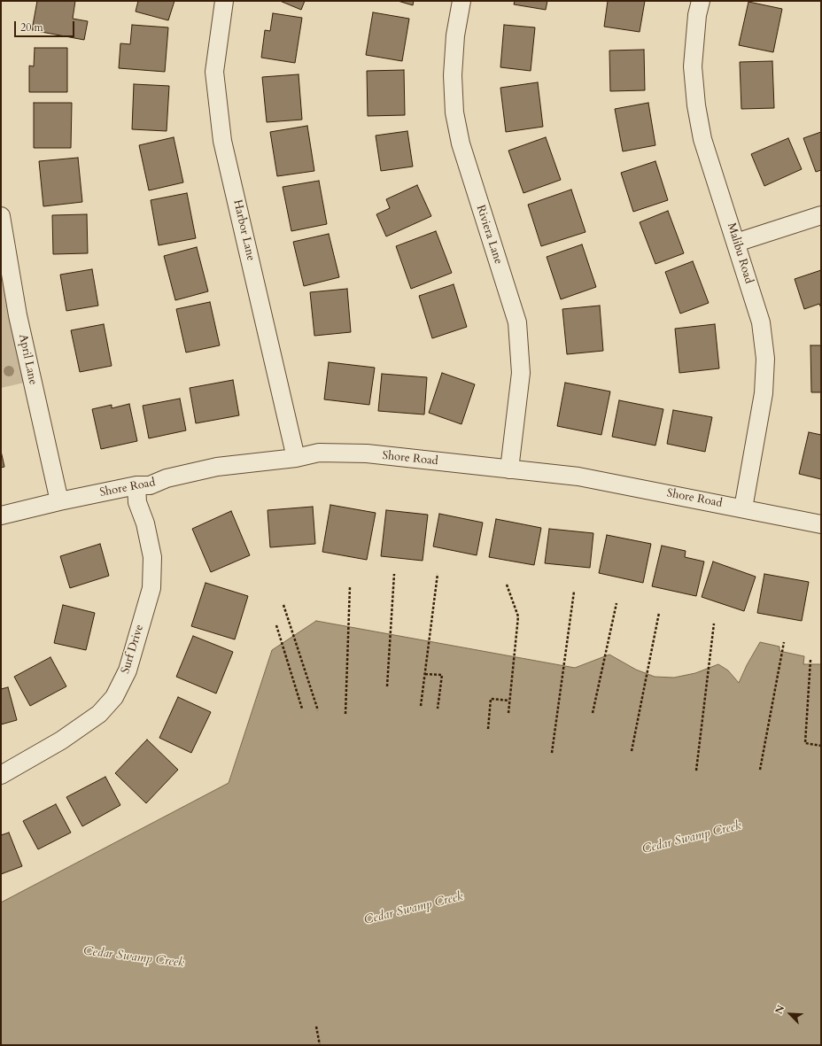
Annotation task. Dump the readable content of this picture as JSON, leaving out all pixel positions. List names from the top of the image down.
{
  "streets": {
    "street": [
      "Harbor Lane",
      "Riviera Lane",
      "Malibu Road",
      "April Lane",
      "Shore Road",
      "Surf Drive"
    ]
  },
  "crossings": [
    ["Harbor Lane", "Shore Road"],
    ["Riviera Lane", "Shore Road"],
    ["Malibu Road", "Shore Road"],
    ["April Lane", "Shore Road"],
    ["Shore Road", "Surf Drive"]
  ],
  "water": ["Cedar Swamp Creek"],
  "scale_bar": "20 m",
  "north": "top left"
}
